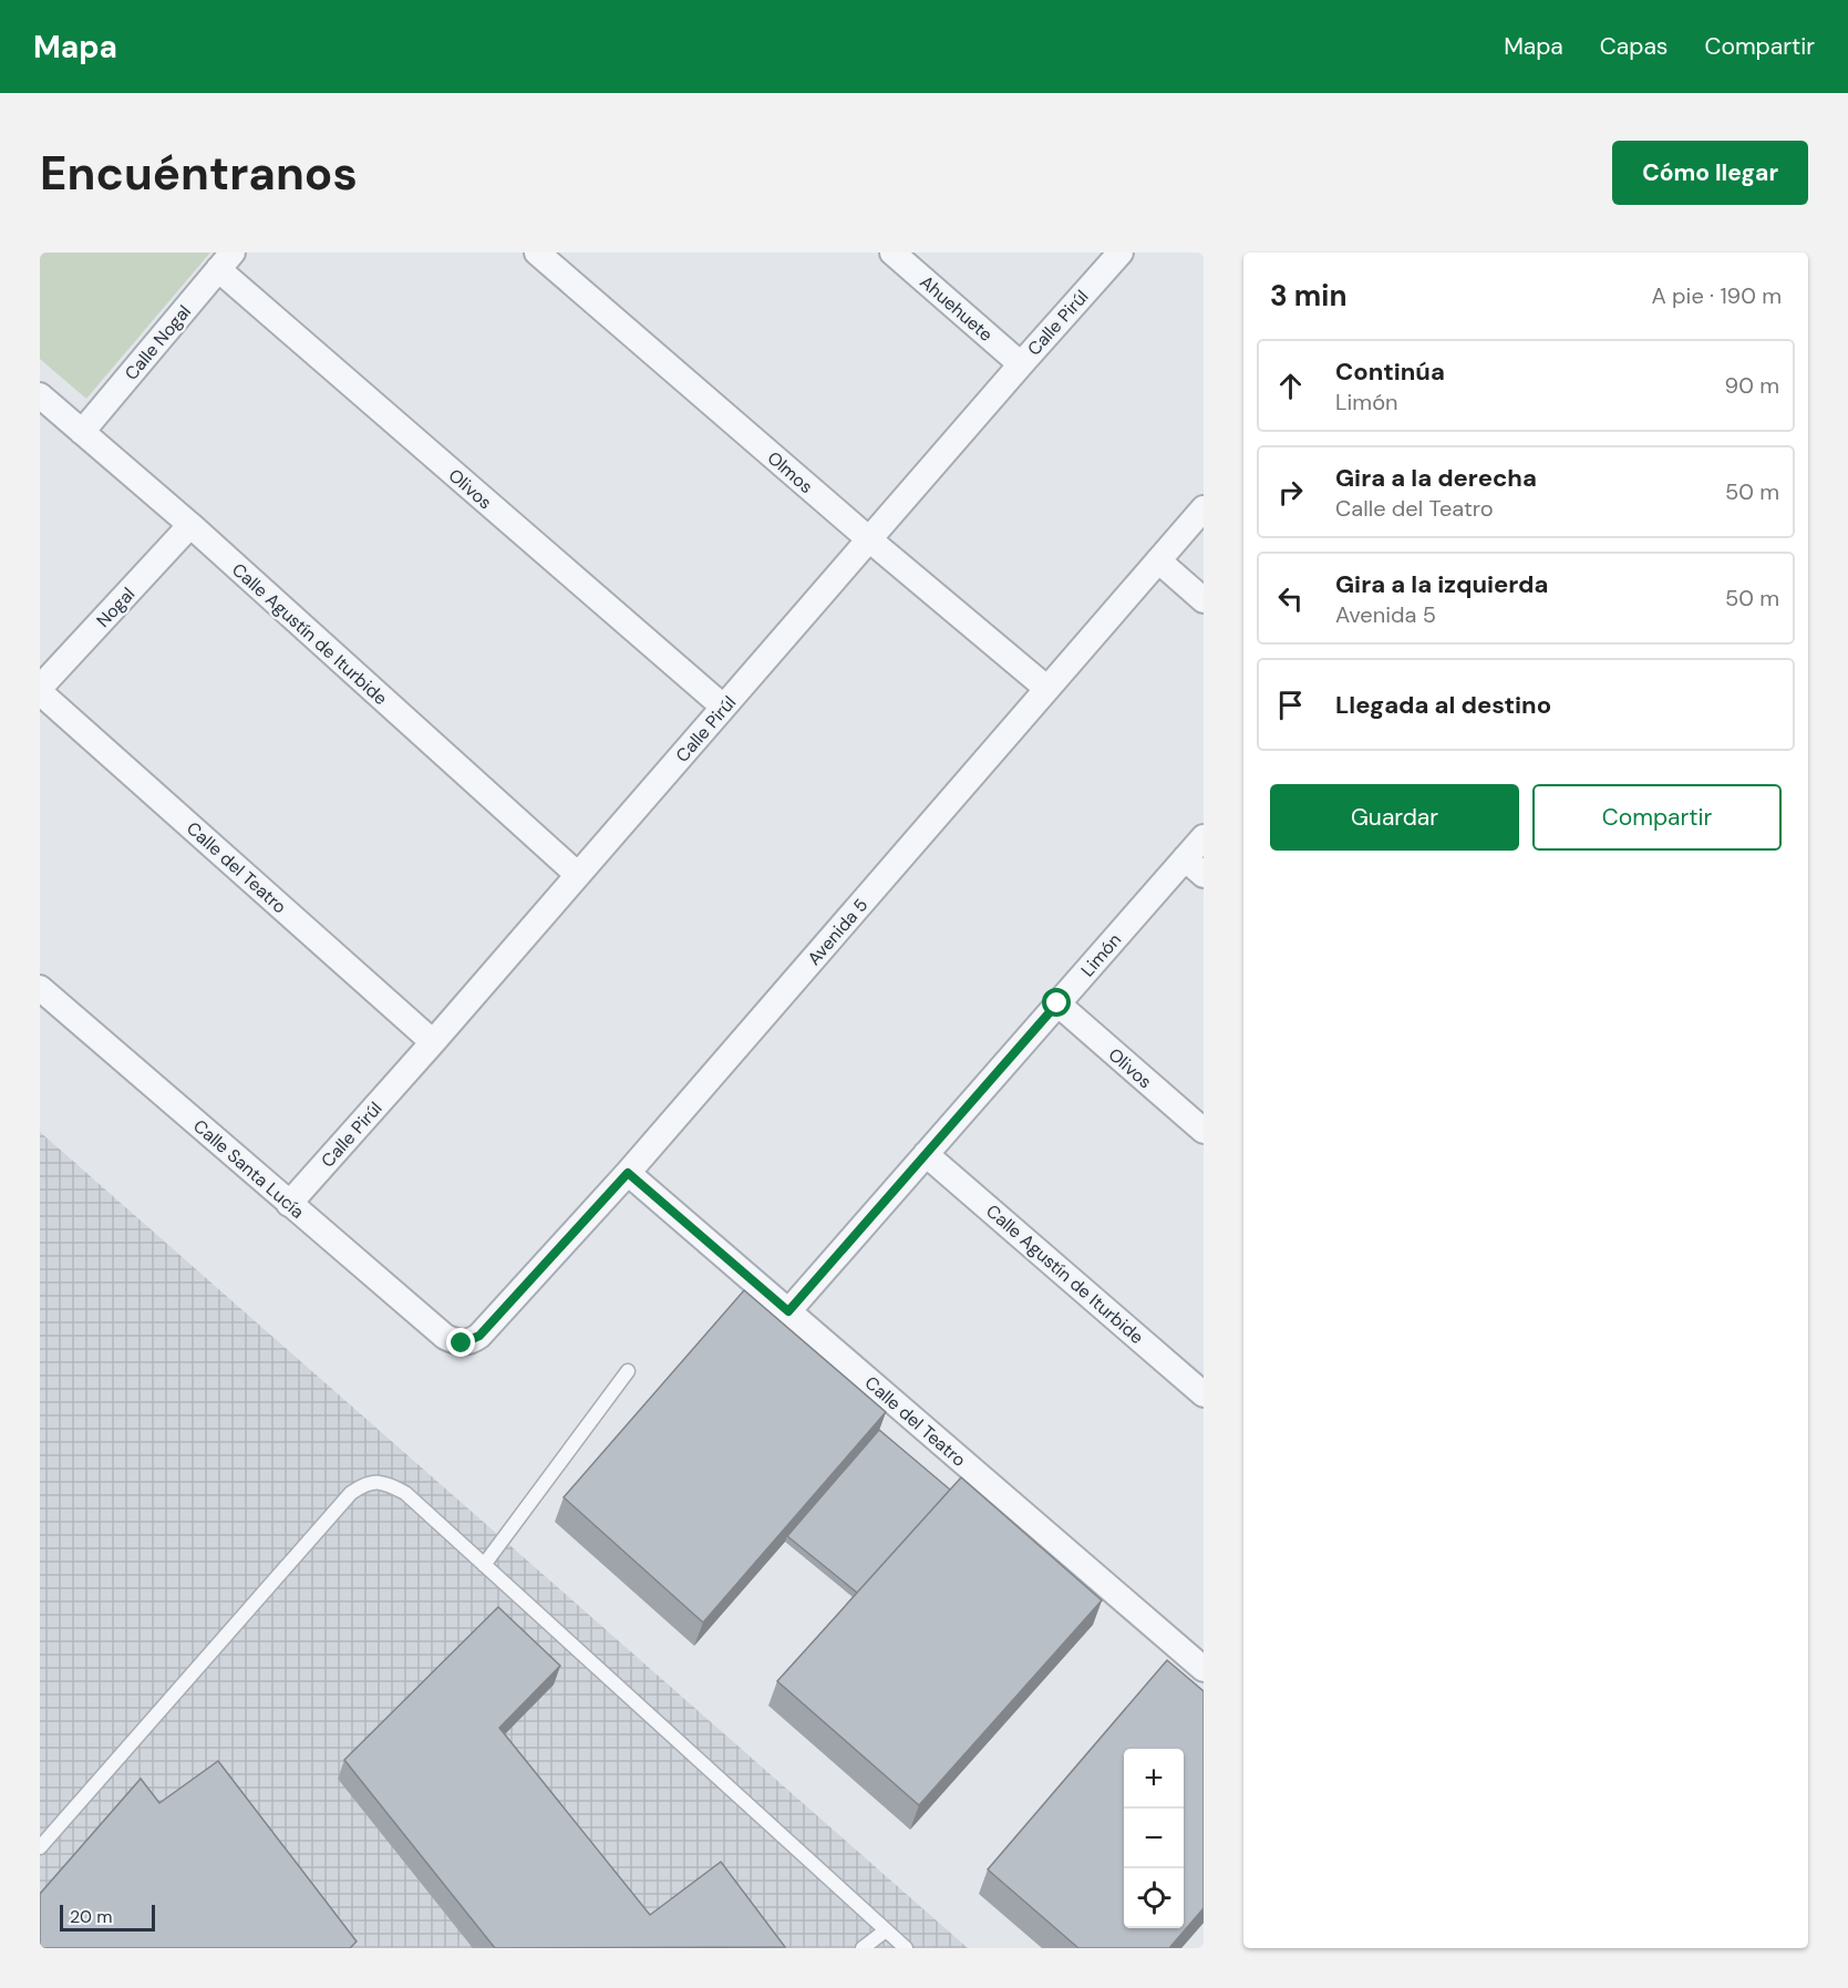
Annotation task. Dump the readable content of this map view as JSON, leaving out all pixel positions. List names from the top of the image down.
{
  "streets": {
    "street": [
      "Ahuehuete",
      "Calle Pirúl",
      "Calle Nogal",
      "Olmos",
      "Olivos",
      "Nogal",
      "Calle Agustín de Iturbide",
      "Calle del Teatro",
      "Avenida 5",
      "Limón",
      "Calle Santa Lucía"
    ]
  },
  "crossings": [
    ["Ahuehuete", "Calle Pirúl"],
    ["Calle Pirúl", "Olmos"],
    ["Calle Pirúl", "Olivos"],
    ["Calle Pirúl", "Calle Agustín de Iturbide"],
    ["Calle Pirúl", "Calle del Teatro"],
    ["Calle Pirúl", "Calle Santa Lucía"],
    ["Calle Nogal", "Olivos"],
    ["Calle Nogal", "Calle Agustín de Iturbide"],
    ["Olmos", "Avenida 5"],
    ["Olivos", "Limón"],
    ["Nogal", "Calle Agustín de Iturbide"],
    ["Nogal", "Calle del Teatro"],
    ["Calle Agustín de Iturbide", "Limón"],
    ["Calle del Teatro", "Avenida 5"],
    ["Calle del Teatro", "Limón"],
    ["Avenida 5", "Calle Santa Lucía"]
  ],
  "scale_bar": "20 m",
  "page": {
    "header": "Mapa",
    "nav": ["Mapa", "Capas", "Compartir"],
    "buttons": [
      "Cómo llegar",
      ["Guardar", "Compartir"]
    ],
    "title": "Encuéntranos",
    "heading": ["3 min", "A pie · 190 m"],
    "list": [
      ["Continúa", "Limón", "90 m"],
      ["Gira a la derecha", "Calle del Teatro", "50 m"],
      ["Gira a la izquierda", "Avenida 5", "50 m"],
      "Llegada al destino"
    ],
    "map_buttons": ["+", "−"],
    "scale": "20 m"
  }
}
